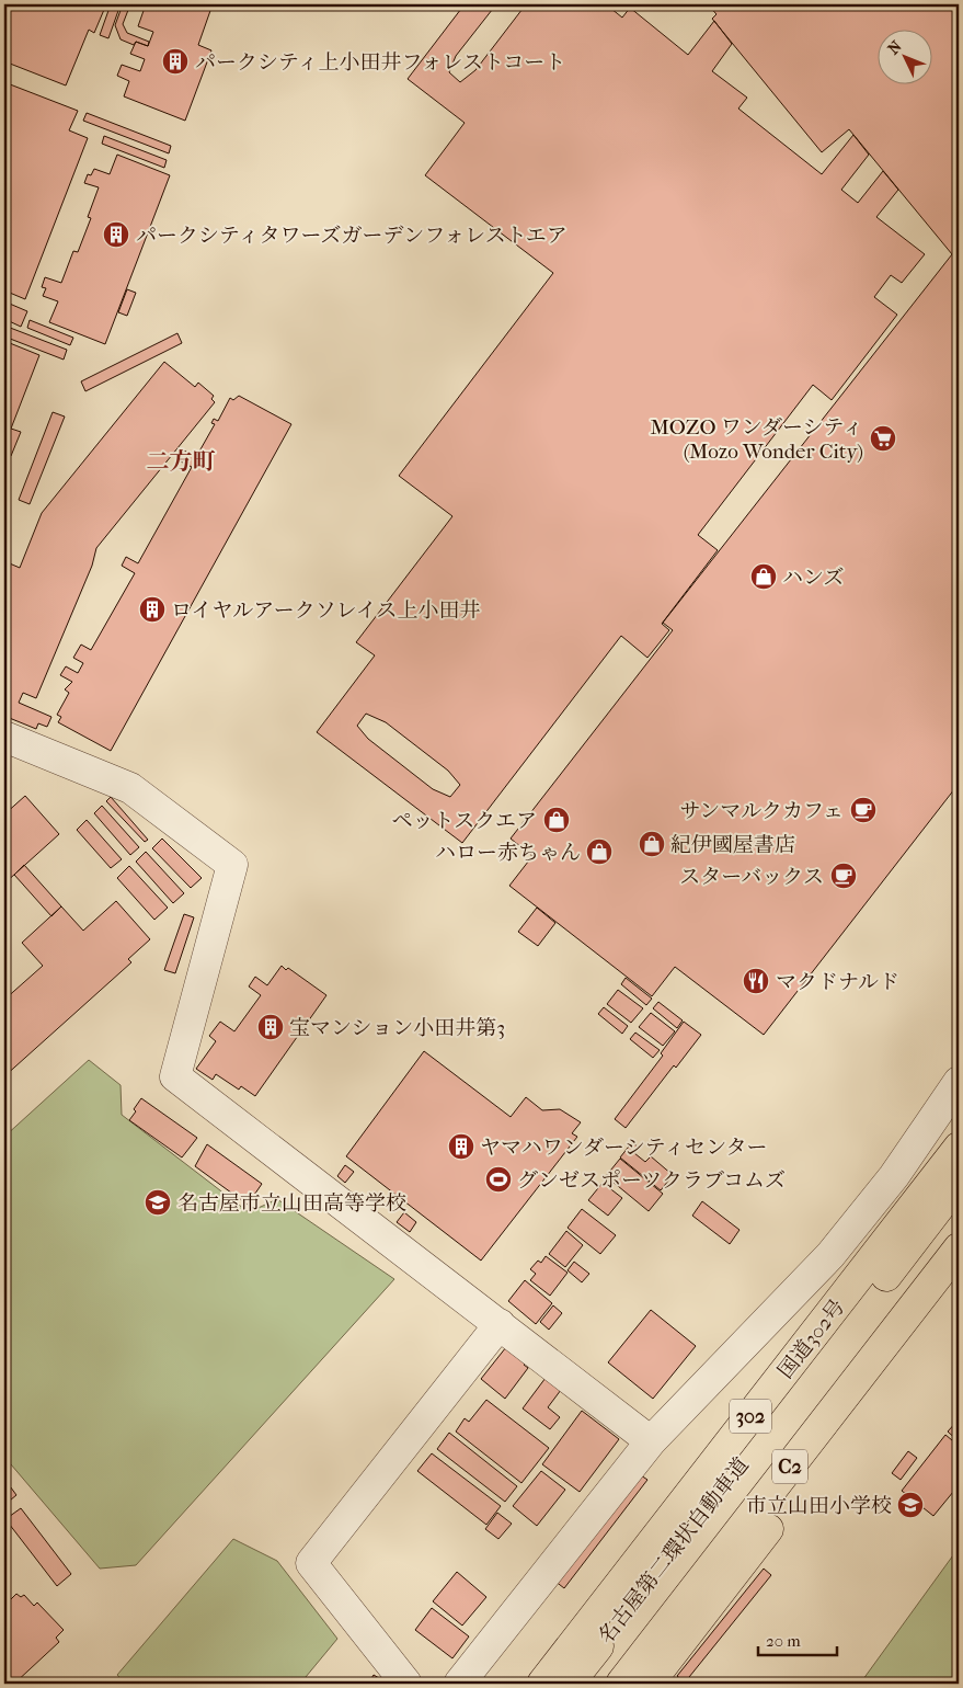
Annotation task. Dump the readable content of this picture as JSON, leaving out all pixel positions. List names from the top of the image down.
{
  "streets": {
    "highway": [
      "国道302号",
      "302",
      "C2",
      "名古屋第二環状自動車道"
    ]
  },
  "districts": ["二方町"],
  "places": {
    "building": [
      "パークシティ上小田井フォレストコート",
      "パークシティタワーズガーデンフォレストエア",
      "ロイヤルアークソレイス上小田井",
      "宝マンション小田井第3",
      "ヤマハワンダーシティセンター"
    ],
    "supermarket": ["MOZO ワンダーシティ (Mozo Wonder City)"],
    "shop": [
      "ハンズ",
      "ペットスクエア",
      "紀伊國屋書店",
      "ハロー赤ちゃん"
    ],
    "cafe": ["サンマルクカフェ", "スターバックス"],
    "restaurant": ["マクドナルド"],
    "sports": ["グンゼスポーツクラブコムズ"],
    "school or university": ["名古屋市立山田高等学校", "市立山田小学校"]
  },
  "scale_bar": "20 m",
  "north": "top left"
}
